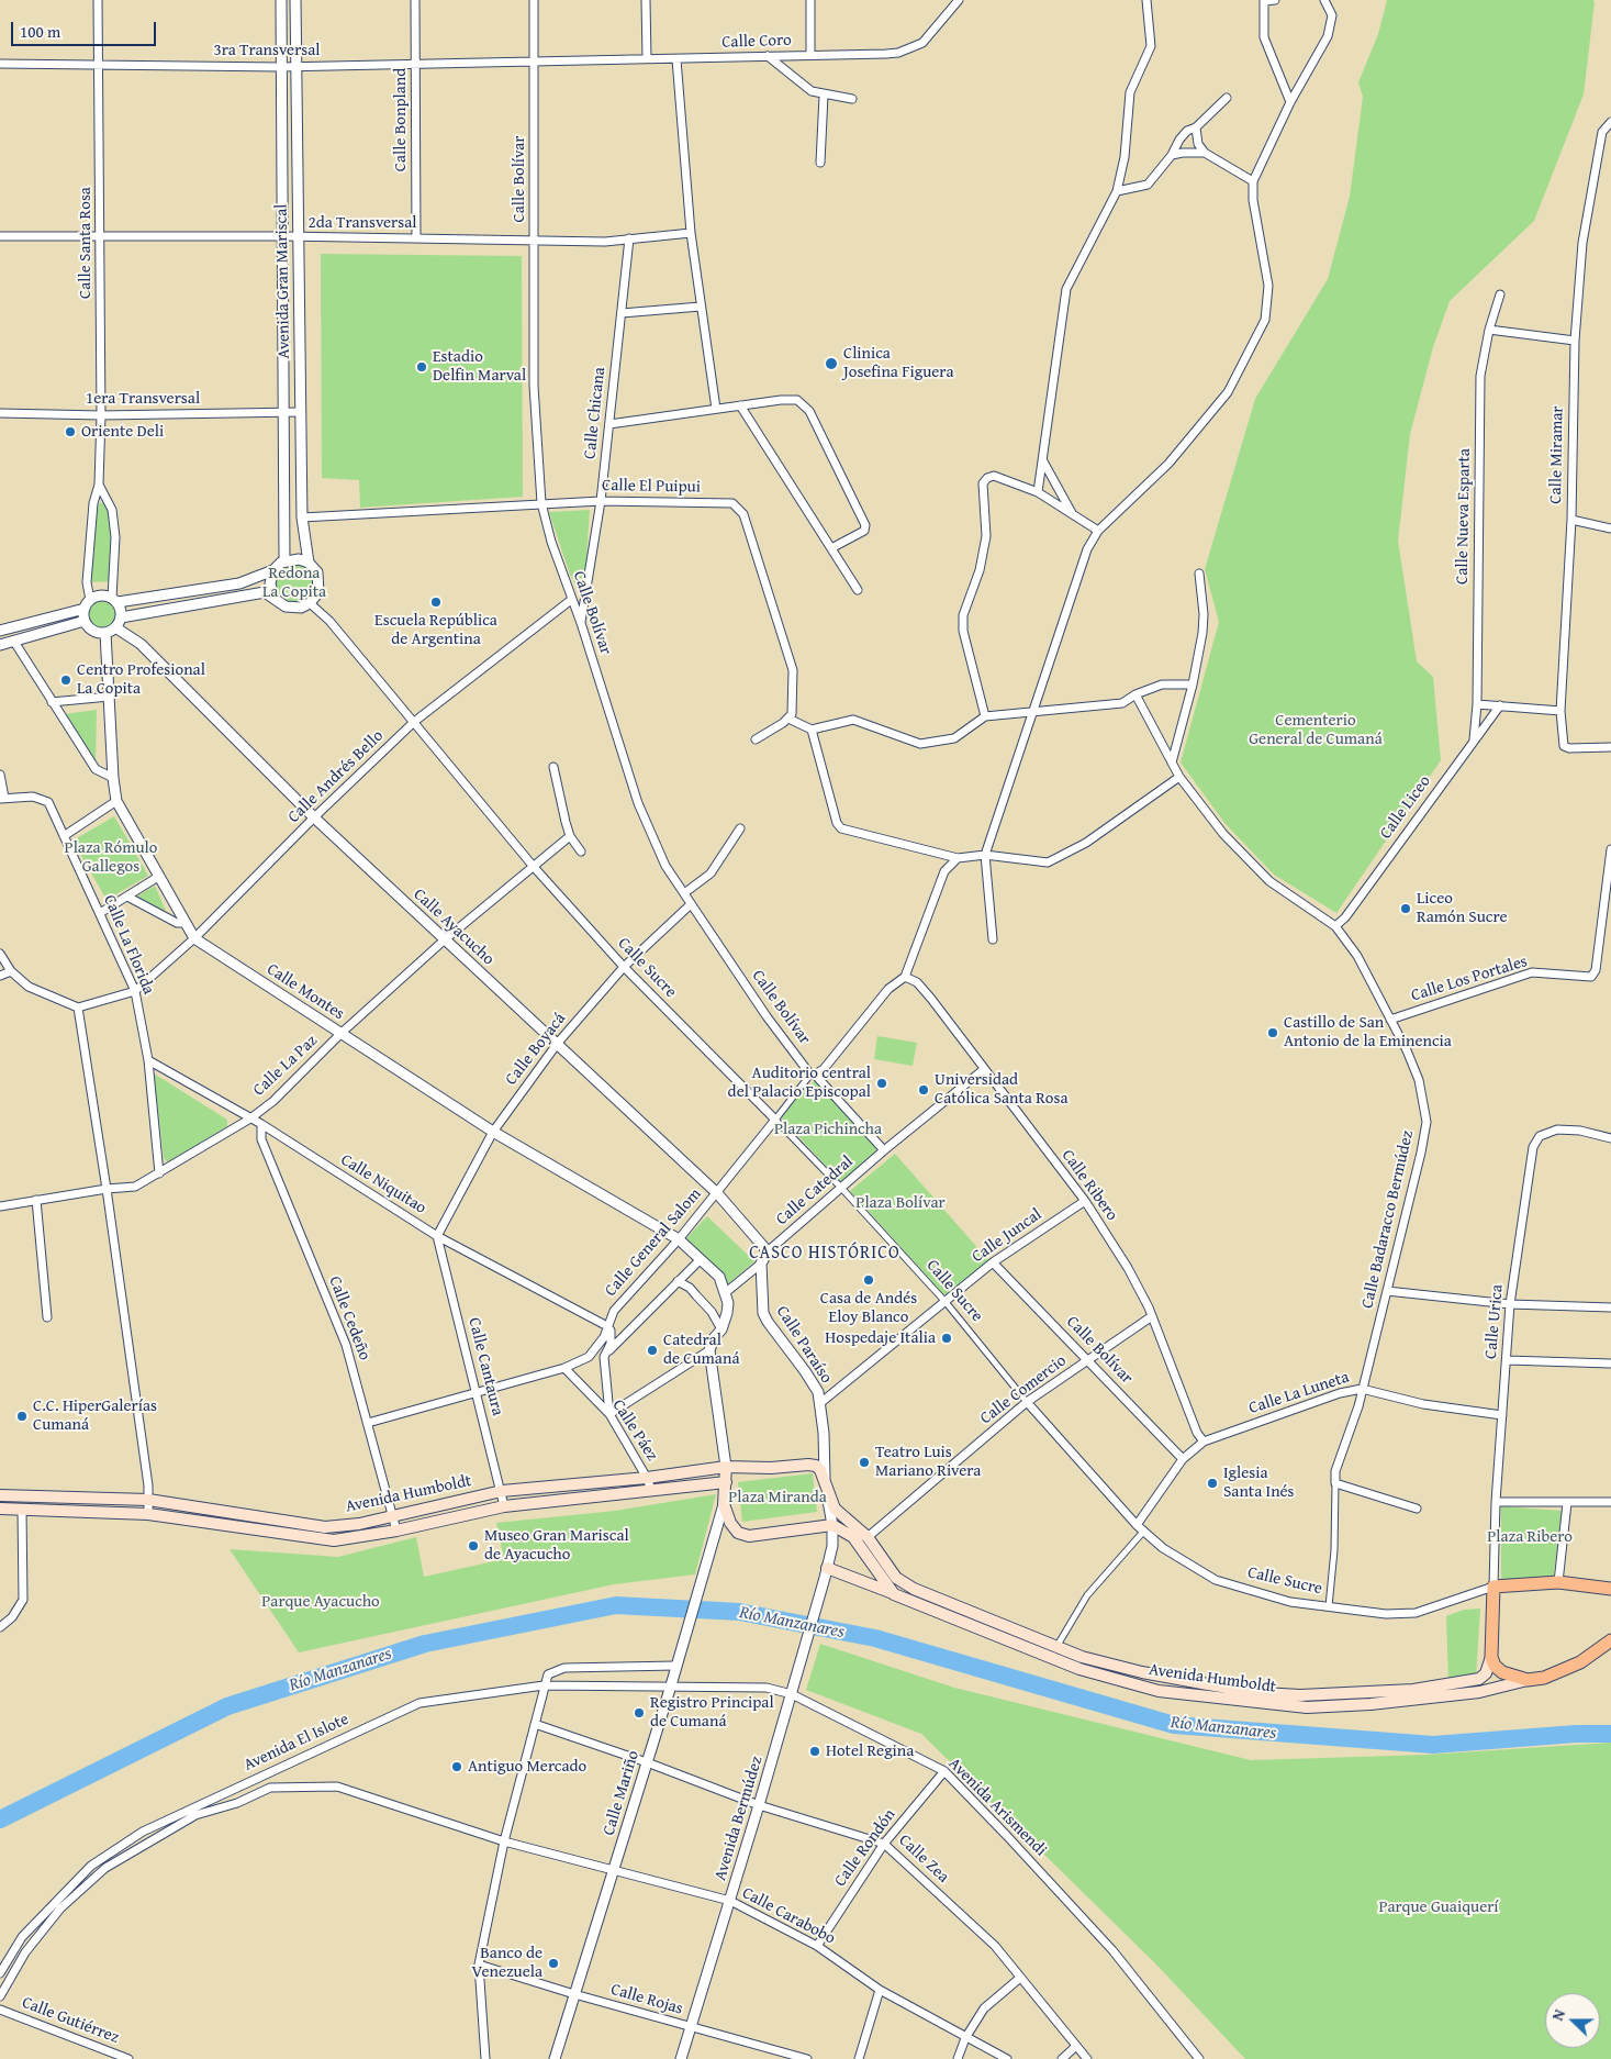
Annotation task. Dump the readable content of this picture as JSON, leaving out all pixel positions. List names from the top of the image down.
{
  "streets": {
    "main road": ["Avenida Humboldt"],
    "street": [
      "Calle Coro",
      "3ra Transversal",
      "Calle Bonpland",
      "Calle Bolívar",
      "2da Transversal",
      "Calle Santa Rosa",
      "Avenida Gran Mariscal",
      "1era Transversal",
      "Calle Chicana",
      "Calle Miramar",
      "Calle El Puipui",
      "Calle Nueva Esparta",
      "Calle Andrés Bello",
      "Calle Liceo",
      "Calle Ayacucho",
      "Calle La Florida",
      "Calle Sucre",
      "Calle Los Portales",
      "Calle Montes",
      "Calle Boyacá",
      "Calle La Paz",
      "Calle Niquitao",
      "Calle Ribero",
      "Calle Catedral",
      "Calle Badaracco Bermúdez",
      "Calle Juncal",
      "Calle General Salom",
      "Calle Cedeño",
      "Calle Urica",
      "Calle Paraíso",
      "Calle Cantaura",
      "Calle Comercio",
      "Calle La Luneta",
      "Calle Páez",
      "Avenida El Islote",
      "Calle Mariño",
      "Avenida Arismendi",
      "Avenida Bermúdez",
      "Calle Rondón",
      "Calle Zea",
      "Calle Carabobo",
      "Calle Rojas",
      "Calle Gutiérrez"
    ]
  },
  "crossings": [
    ["Calle Coro", "3ra Transversal"],
    ["Calle Coro", "Calle Bolívar"],
    ["3ra Transversal", "Calle Bonpland"],
    ["3ra Transversal", "Calle Bolívar"],
    ["3ra Transversal", "Calle Santa Rosa"],
    ["3ra Transversal", "Avenida Gran Mariscal"],
    ["Calle Bonpland", "2da Transversal"],
    ["Calle Bolívar", "2da Transversal"],
    ["Calle Bolívar", "Calle Chicana"],
    ["Calle Bolívar", "Calle El Puipui"],
    ["Calle Bolívar", "Calle Andrés Bello"],
    ["Calle Bolívar", "Calle Boyacá"],
    ["Calle Bolívar", "Calle Catedral"],
    ["Calle Bolívar", "Calle Juncal"],
    ["Calle Bolívar", "Calle General Salom"],
    ["Calle Bolívar", "Calle Comercio"],
    ["2da Transversal", "Calle Santa Rosa"],
    ["2da Transversal", "Avenida Gran Mariscal"],
    ["2da Transversal", "Calle Chicana"],
    ["Calle Santa Rosa", "1era Transversal"],
    ["Calle Santa Rosa", "Calle Ayacucho"],
    ["Calle Santa Rosa", "Calle Montes"],
    ["Avenida Gran Mariscal", "1era Transversal"],
    ["Avenida Gran Mariscal", "Calle El Puipui"],
    ["Avenida Gran Mariscal", "Calle Sucre"],
    ["Calle Chicana", "Calle El Puipui"],
    ["Calle Nueva Esparta", "Calle Liceo"],
    ["Calle Andrés Bello", "Calle Ayacucho"],
    ["Calle Andrés Bello", "Calle La Florida"],
    ["Calle Andrés Bello", "Calle Sucre"],
    ["Calle Andrés Bello", "Calle Montes"],
    ["Calle Liceo", "Calle Badaracco Bermúdez"],
    ["Calle Ayacucho", "Calle Montes"],
    ["Calle Ayacucho", "Calle Boyacá"],
    ["Calle Ayacucho", "Calle La Paz"],
    ["Calle Ayacucho", "Calle Catedral"],
    ["Calle Ayacucho", "Calle General Salom"],
    ["Calle La Florida", "Calle La Paz"],
    ["Calle La Florida", "Calle Niquitao"],
    ["Calle Sucre", "Calle Boyacá"],
    ["Calle Sucre", "Calle La Paz"],
    ["Calle Sucre", "Calle Catedral"],
    ["Calle Sucre", "Calle Juncal"],
    ["Calle Sucre", "Calle General Salom"],
    ["Calle Sucre", "Calle Urica"],
    ["Calle Sucre", "Calle Comercio"],
    ["Calle Los Portales", "Calle Badaracco Bermúdez"],
    ["Calle Montes", "Calle Boyacá"],
    ["Calle Montes", "Calle La Paz"],
    ["Calle Montes", "Calle General Salom"],
    ["Calle Boyacá", "Calle Niquitao"],
    ["Calle Boyacá", "Calle Cantaura"],
    ["Calle La Paz", "Calle Niquitao"],
    ["Calle Niquitao", "Calle General Salom"],
    ["Calle Niquitao", "Calle Cedeño"],
    ["Calle Niquitao", "Calle Cantaura"],
    ["Calle Ribero", "Calle Catedral"],
    ["Calle Ribero", "Calle Juncal"],
    ["Calle Ribero", "Calle General Salom"],
    ["Calle Ribero", "Calle Comercio"],
    ["Calle Ribero", "Calle La Luneta"],
    ["Calle Badaracco Bermúdez", "Calle La Luneta"],
    ["Calle Juncal", "Calle Paraíso"],
    ["Calle General Salom", "Calle Cedeño"],
    ["Calle General Salom", "Calle Cantaura"],
    ["Calle General Salom", "Calle Páez"],
    ["Calle Cedeño", "Avenida Humboldt"],
    ["Calle Urica", "Calle La Luneta"],
    ["Calle Paraíso", "Avenida Humboldt"],
    ["Calle Paraíso", "Avenida Bermúdez"],
    ["Calle Cantaura", "Avenida Humboldt"],
    ["Calle Comercio", "Avenida Humboldt"],
    ["Calle Páez", "Avenida Humboldt"],
    ["Avenida Humboldt", "Avenida Bermúdez"],
    ["Avenida El Islote", "Calle Mariño"],
    ["Avenida El Islote", "Avenida Arismendi"],
    ["Avenida El Islote", "Calle Carabobo"],
    ["Calle Mariño", "Avenida Arismendi"],
    ["Calle Mariño", "Calle Zea"],
    ["Calle Mariño", "Calle Carabobo"],
    ["Calle Mariño", "Calle Rojas"],
    ["Avenida Arismendi", "Avenida Bermúdez"],
    ["Avenida Arismendi", "Calle Rondón"],
    ["Avenida Bermúdez", "Calle Zea"],
    ["Avenida Bermúdez", "Calle Carabobo"],
    ["Avenida Bermúdez", "Calle Rojas"],
    ["Calle Rondón", "Calle Zea"],
    ["Calle Rondón", "Calle Carabobo"]
  ],
  "districts": ["CASCO HISTÓRICO"],
  "water": ["Río Manzanares"],
  "parks": [
    "Redona La Copita",
    "Cementerio General de Cumaná",
    "Plaza Rómulo Gallegos",
    "Plaza Pichincha",
    "Plaza Bolívar",
    "Plaza Miranda",
    "Plaza Ribero",
    "Parque Ayacucho",
    "Parque Guaiquerí"
  ],
  "places": [
    "Clinica Josefina Figuera",
    "Estadio Delfin Marval",
    "Oriente Deli",
    "Escuela República de Argentina",
    "Centro Profesional La Copita",
    "Liceo Ramón Sucre",
    "Castillo de San Antonio de la Eminencia",
    "Auditorio central del Palacio Episcopal",
    "Universidad Católica Santa Rosa",
    "Casa de Andés Eloy Blanco",
    "Hospedaje Italia",
    "Catedral de Cumaná",
    "C.C. HiperGalerías Cumaná",
    "Teatro Luis Mariano Rivera",
    "Iglesia Santa Inés",
    "Museo Gran Mariscal de Ayacucho",
    "Registro Principal de Cumaná",
    "Hotel Regina",
    "Antiguo Mercado",
    "Banco de Venezuela"
  ],
  "scale_bar": "100 m",
  "north": "left"
}
